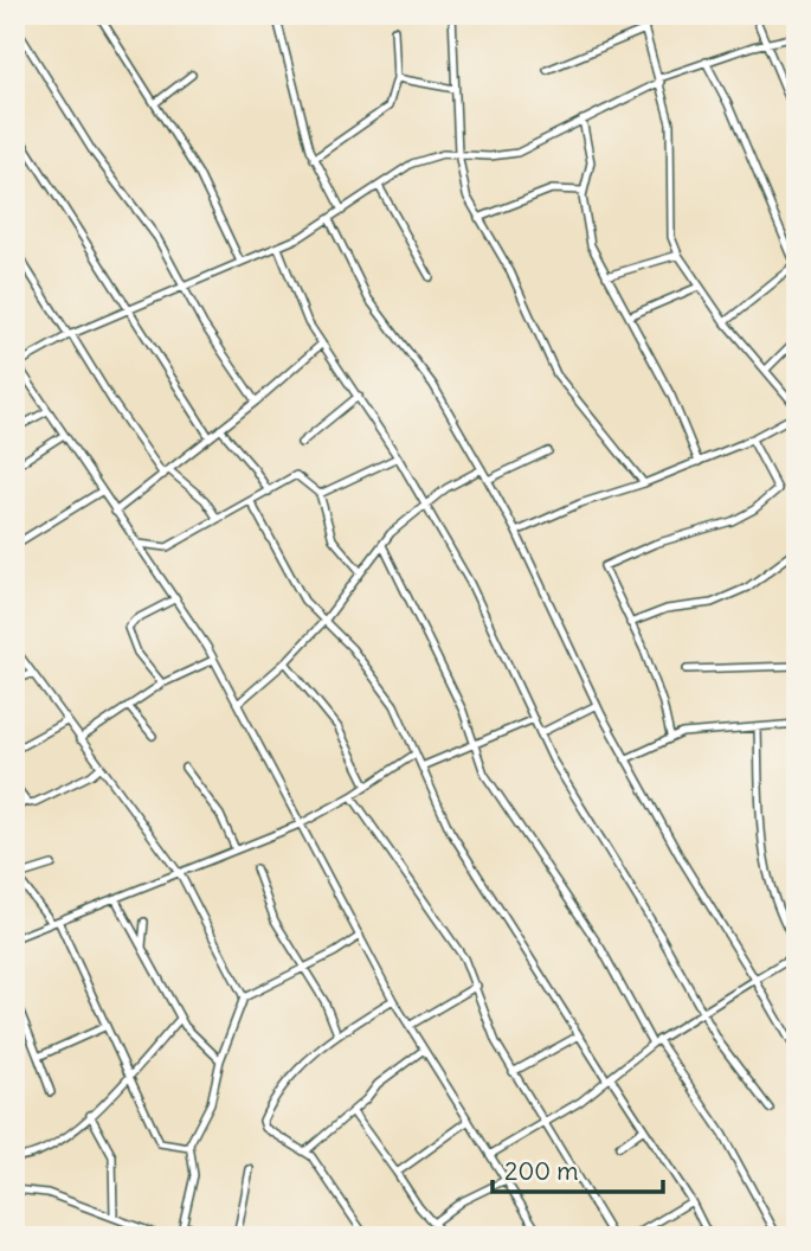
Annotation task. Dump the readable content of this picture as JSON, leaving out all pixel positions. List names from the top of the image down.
{
  "scale_bar": "200 m"
}
